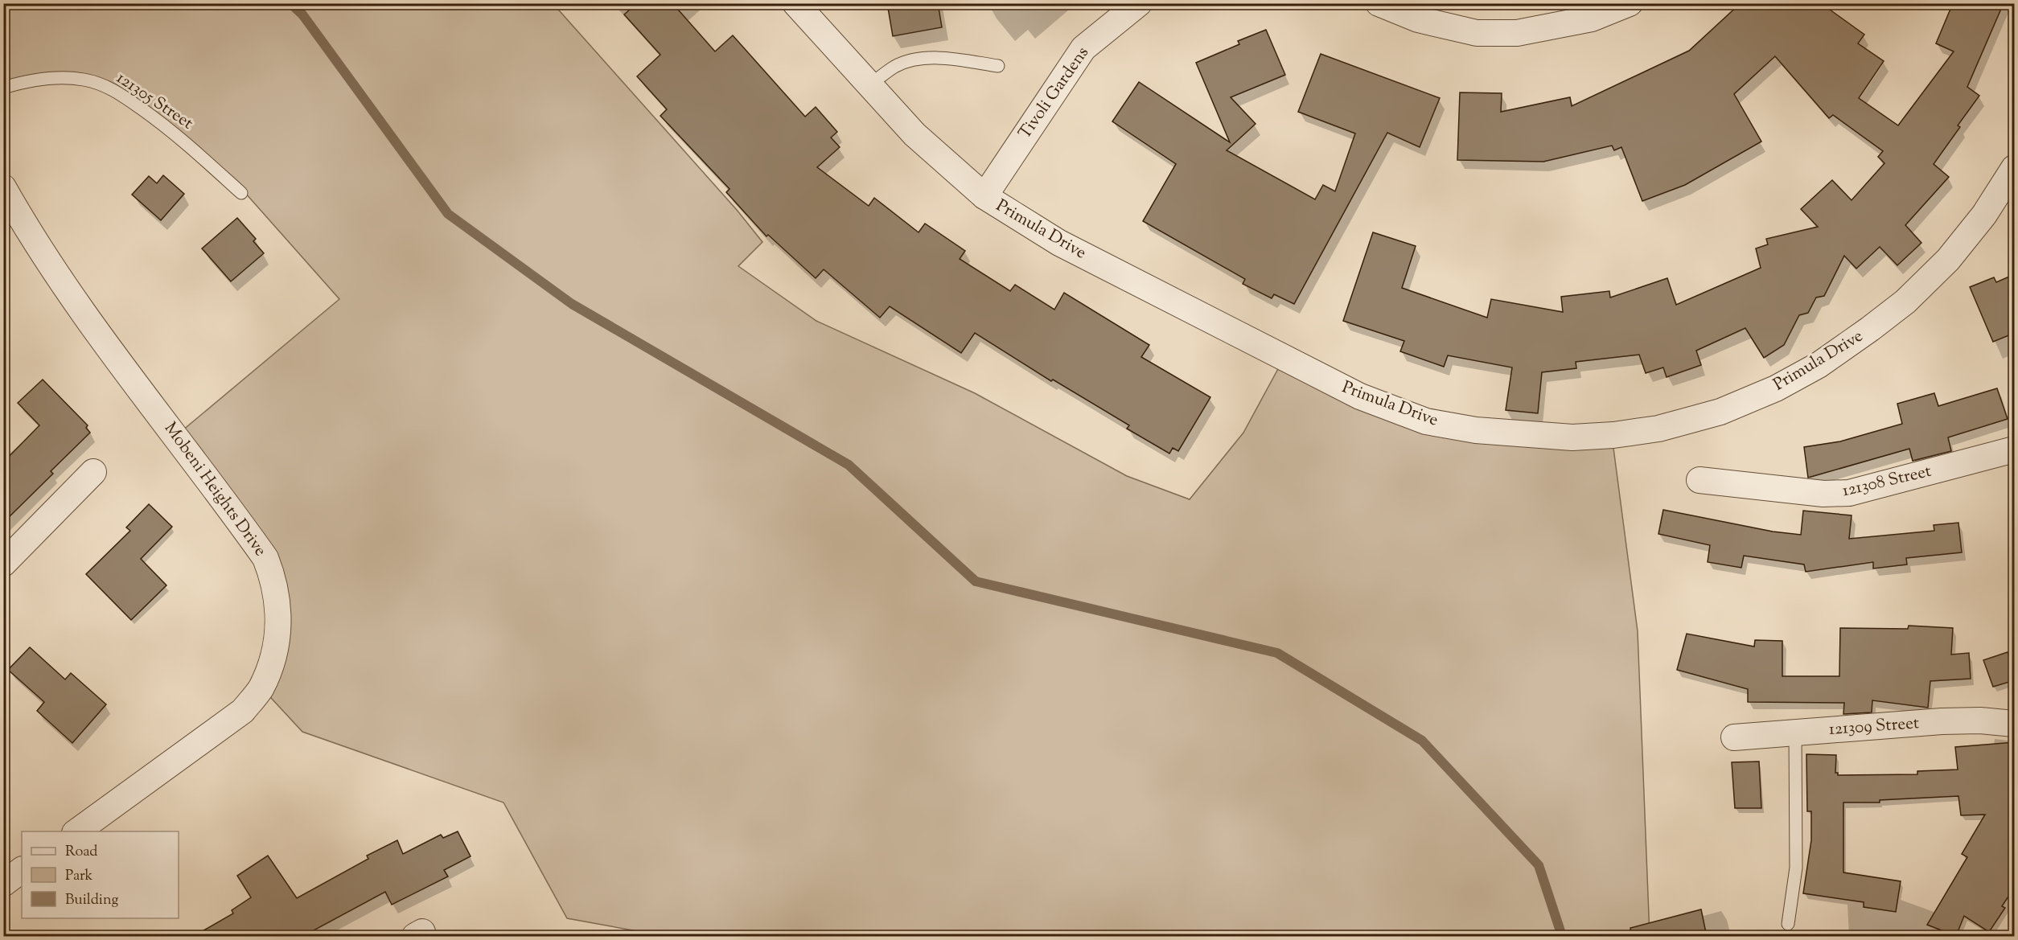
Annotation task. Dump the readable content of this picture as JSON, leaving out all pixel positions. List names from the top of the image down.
{
  "streets": {
    "street": [
      "Tivoli Gardens",
      "Primula Drive",
      "121308 Street",
      "Mobeni Heights Drive",
      "121309 Street"
    ],
    "lane": ["121305 Street"]
  },
  "crossings": [
    ["Tivoli Gardens", "Primula Drive"]
  ],
  "legend": ["Road", "Park", "Building"]
}
